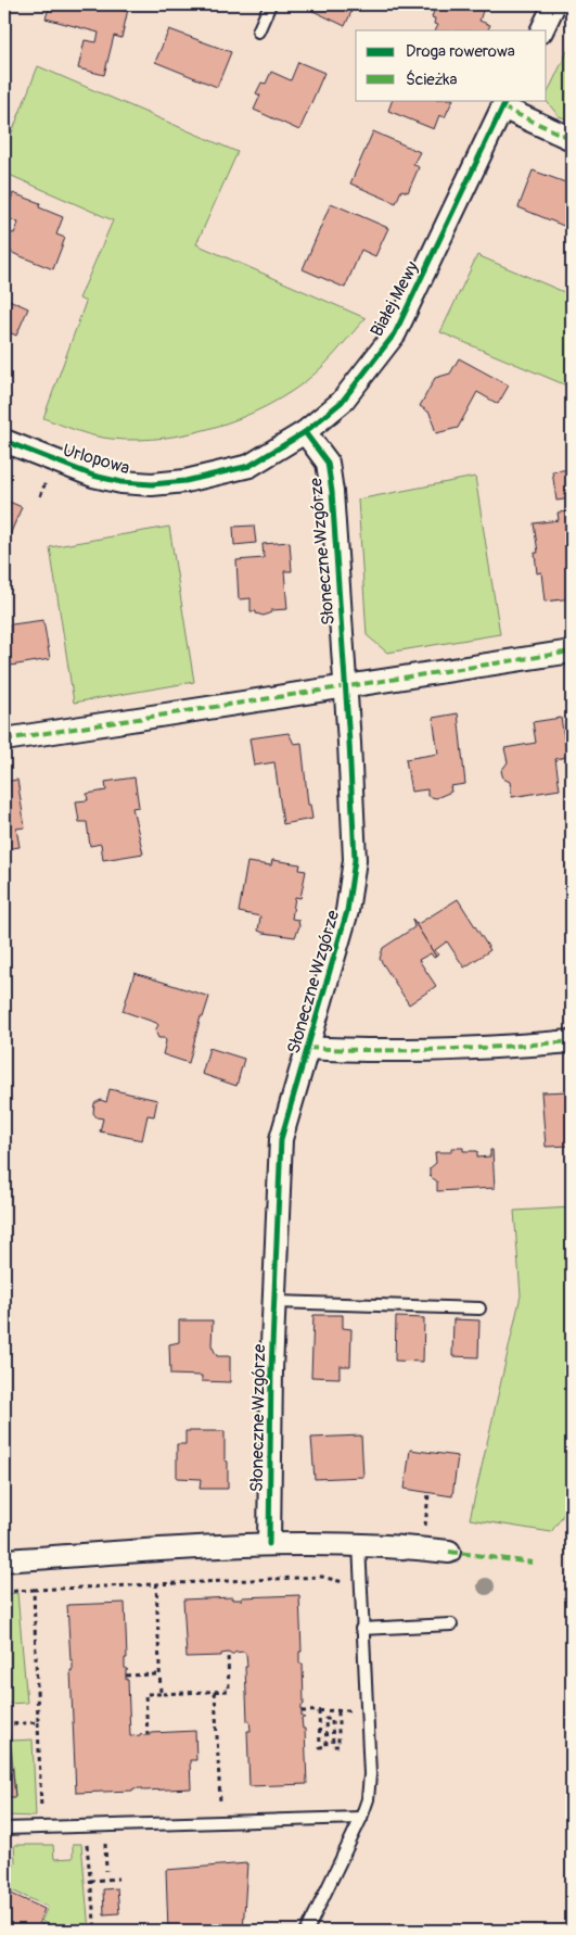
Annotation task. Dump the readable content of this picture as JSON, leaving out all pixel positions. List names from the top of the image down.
{
  "streets": {
    "street": ["Białej Mewy", "Urlopowa", "Słoneczne Wzgórze"]
  },
  "crossings": [
    ["Białej Mewy", "Urlopowa"],
    ["Białej Mewy", "Słoneczne Wzgórze"]
  ],
  "legend": ["Droga rowerowa", "Ścieżka"]
}
